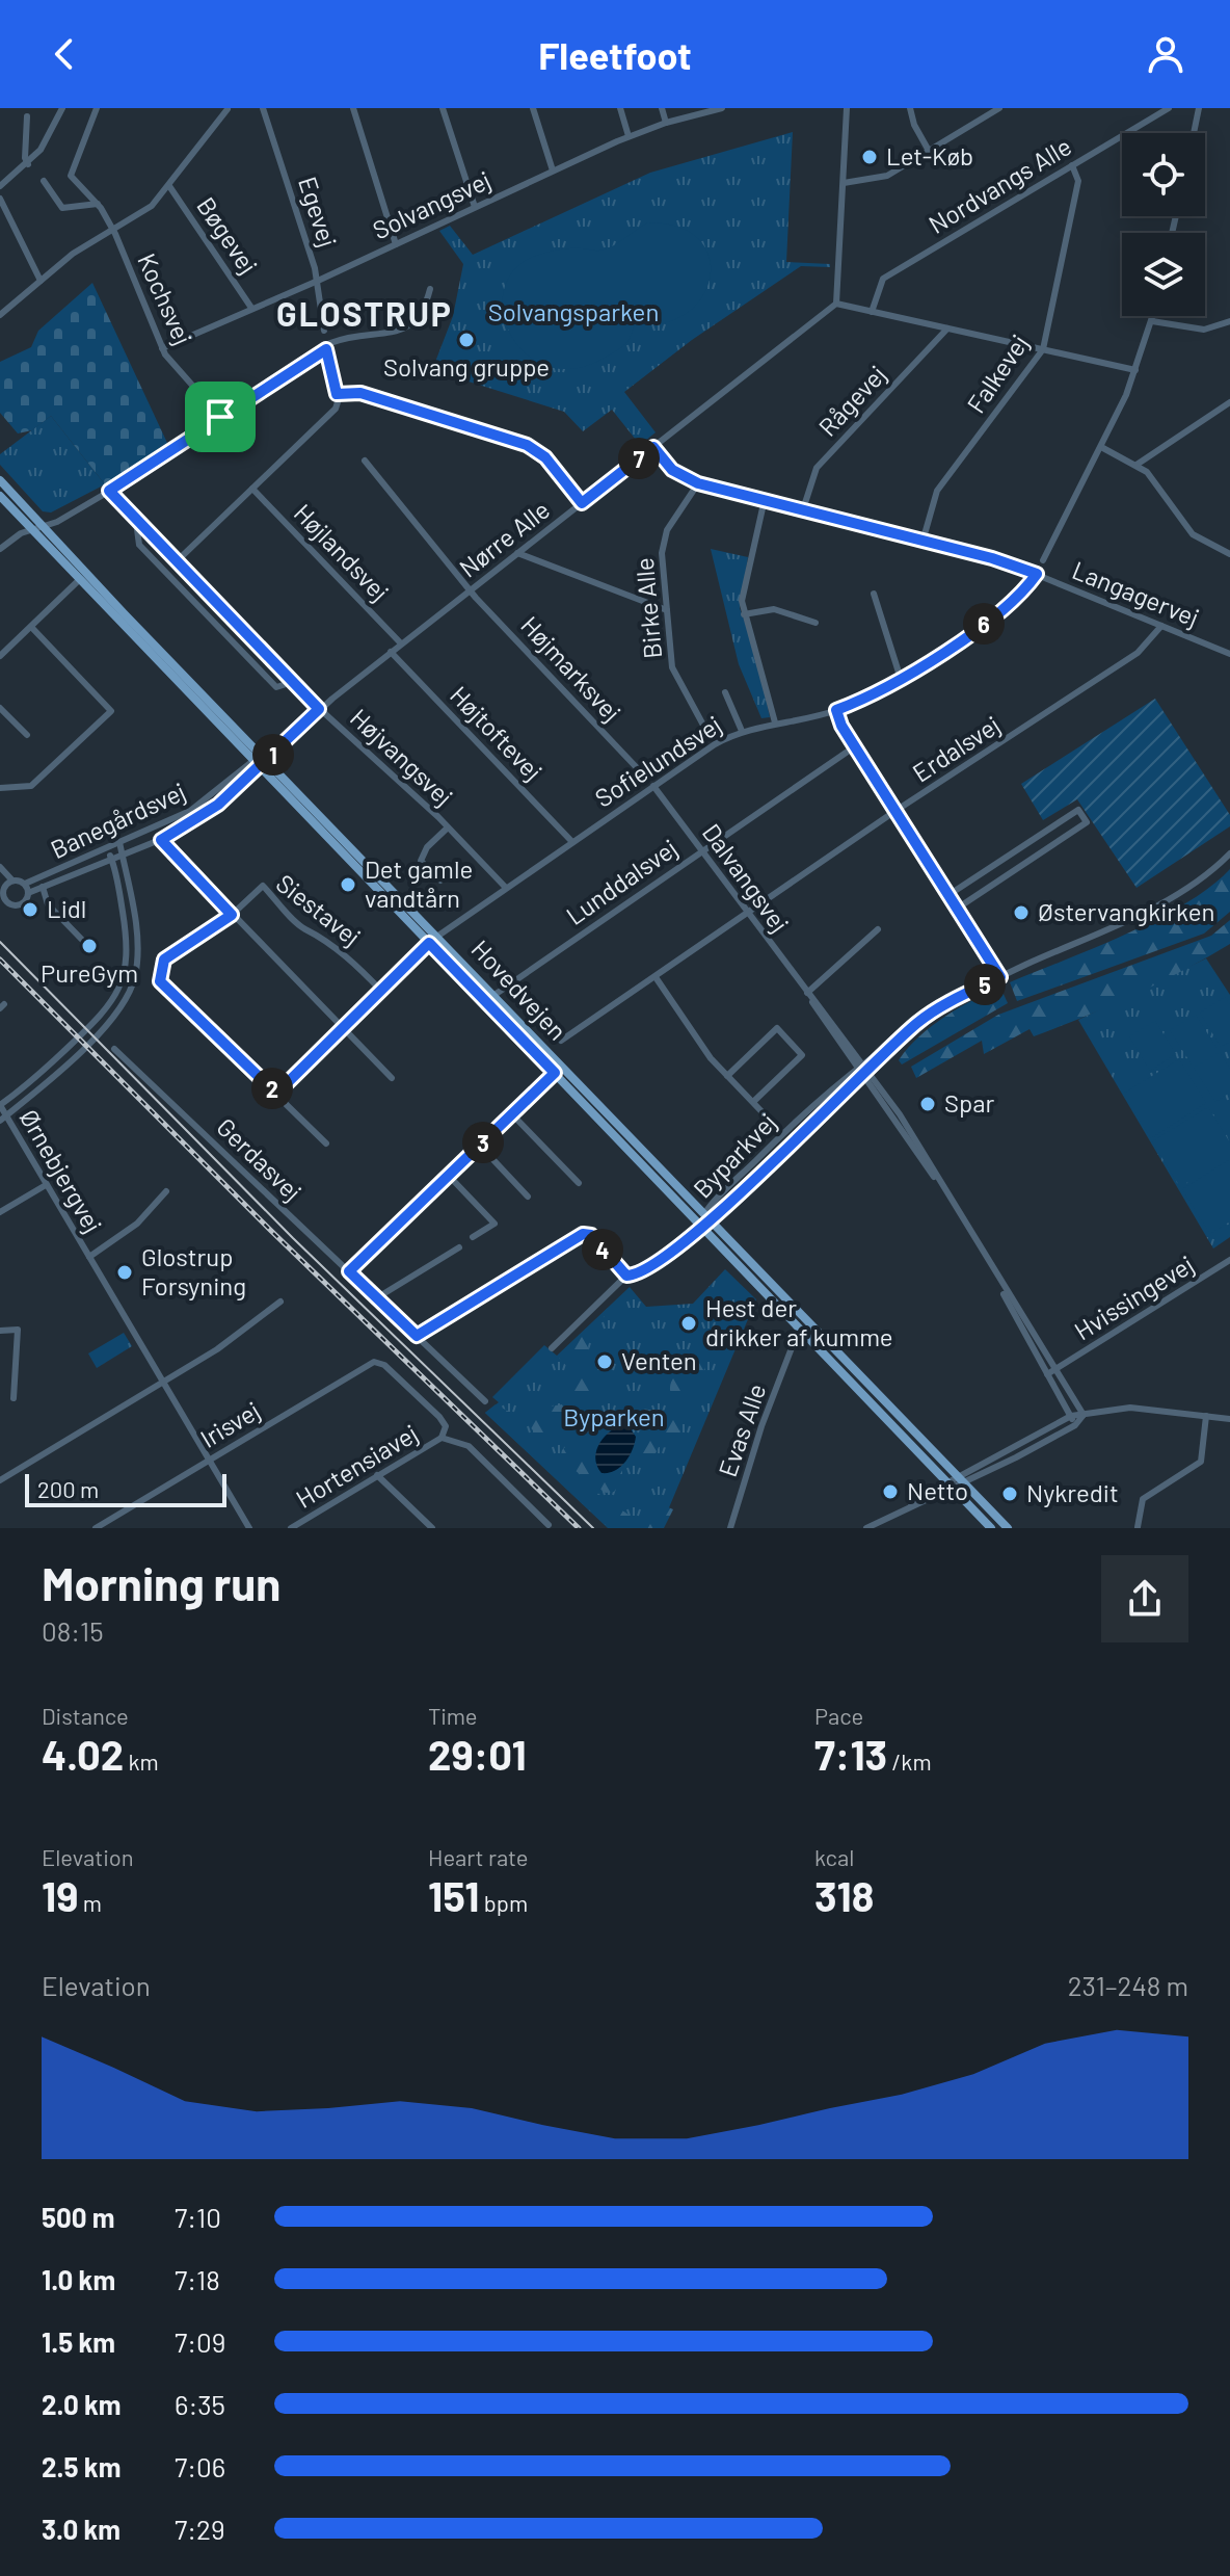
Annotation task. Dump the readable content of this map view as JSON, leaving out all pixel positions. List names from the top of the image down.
{
  "streets": {
    "main road": ["Hovedvejen"],
    "street": [
      "Nordvangs Alle",
      "Solvangsvej",
      "Egevej",
      "Bøgevej",
      "Kochsvej",
      "Falkevej",
      "Rågevej",
      "Nørre Alle",
      "Højlandsvej",
      "Langagervej",
      "Birke Alle",
      "Højmarksvej",
      "Højtoftevej",
      "Erdalsvej",
      "Højvangsvej",
      "Sofielundsvej",
      "Banegårdsvej",
      "Dalvangsvej",
      "Lunddalsvej",
      "Siestavej",
      "Byparkvej",
      "Gerdasvej",
      "Ørnebjergvej",
      "Hvissingevej",
      "Irisvej",
      "Evas Alle",
      "Hortensiavej"
    ]
  },
  "crossings": [
    ["Nordvangs Alle", "Falkevej"],
    ["Solvangsvej", "Egevej"],
    ["Solvangsvej", "Bøgevej"],
    ["Solvangsvej", "Kochsvej"],
    ["Falkevej", "Langagervej"],
    ["Rågevej", "Langagervej"],
    ["Nørre Alle", "Højlandsvej"],
    ["Nørre Alle", "Langagervej"],
    ["Nørre Alle", "Højmarksvej"],
    ["Nørre Alle", "Højtoftevej"],
    ["Nørre Alle", "Højvangsvej"],
    ["Nørre Alle", "Banegårdsvej"],
    ["Nørre Alle", "Hovedvejen"],
    ["Langagervej", "Birke Alle"],
    ["Langagervej", "Erdalsvej"],
    ["Langagervej", "Sofielundsvej"],
    ["Højtoftevej", "Sofielundsvej"],
    ["Erdalsvej", "Dalvangsvej"],
    ["Højvangsvej", "Sofielundsvej"],
    ["Sofielundsvej", "Dalvangsvej"],
    ["Sofielundsvej", "Hovedvejen"],
    ["Banegårdsvej", "Hovedvejen"],
    ["Dalvangsvej", "Lunddalsvej"],
    ["Dalvangsvej", "Byparkvej"],
    ["Dalvangsvej", "Hvissingevej"],
    ["Lunddalsvej", "Hovedvejen"],
    ["Hovedvejen", "Byparkvej"],
    ["Ørnebjergvej", "Irisvej"],
    ["Irisvej", "Hortensiavej"]
  ],
  "districts": ["GLOSTRUP"],
  "parks": ["Solvangsparken", "Byparken"],
  "places": [
    "Let-Køb",
    "Solvang gruppe",
    "Det gamle vandtårn",
    "Lidl",
    "Østervangkirken",
    "PureGym",
    "Spar",
    "Glostrup Forsyning",
    "Hest der drikker af kumme",
    "Venten",
    "Netto",
    "Nykredit"
  ],
  "scale_bar": "200 m",
  "page": {
    "header": "Fleetfoot",
    "pins": [
      "7",
      "6",
      "1",
      "5",
      "2",
      "3",
      "4"
    ],
    "scale": "200 m",
    "heading": ["Morning run", "08:15"],
    "stats": [
      ["Distance", "4.02 km"],
      ["Time", "29:01"],
      ["Pace", "7:13 /km"],
      ["Elevation", "19 m"],
      ["Heart rate", "151 bpm"],
      ["kcal", "318"]
    ],
    "chart": ["Elevation", "231–248 m"],
    "list": [
      {
        "name": "500 m",
        "note": "7:10"
      },
      {
        "name": "1.0 km",
        "note": "7:18"
      },
      {
        "name": "1.5 km",
        "note": "7:09"
      },
      {
        "name": "2.0 km",
        "note": "6:35"
      },
      {
        "name": "2.5 km",
        "note": "7:06"
      },
      {
        "name": "3.0 km",
        "note": "7:29"
      }
    ]
  }
}
